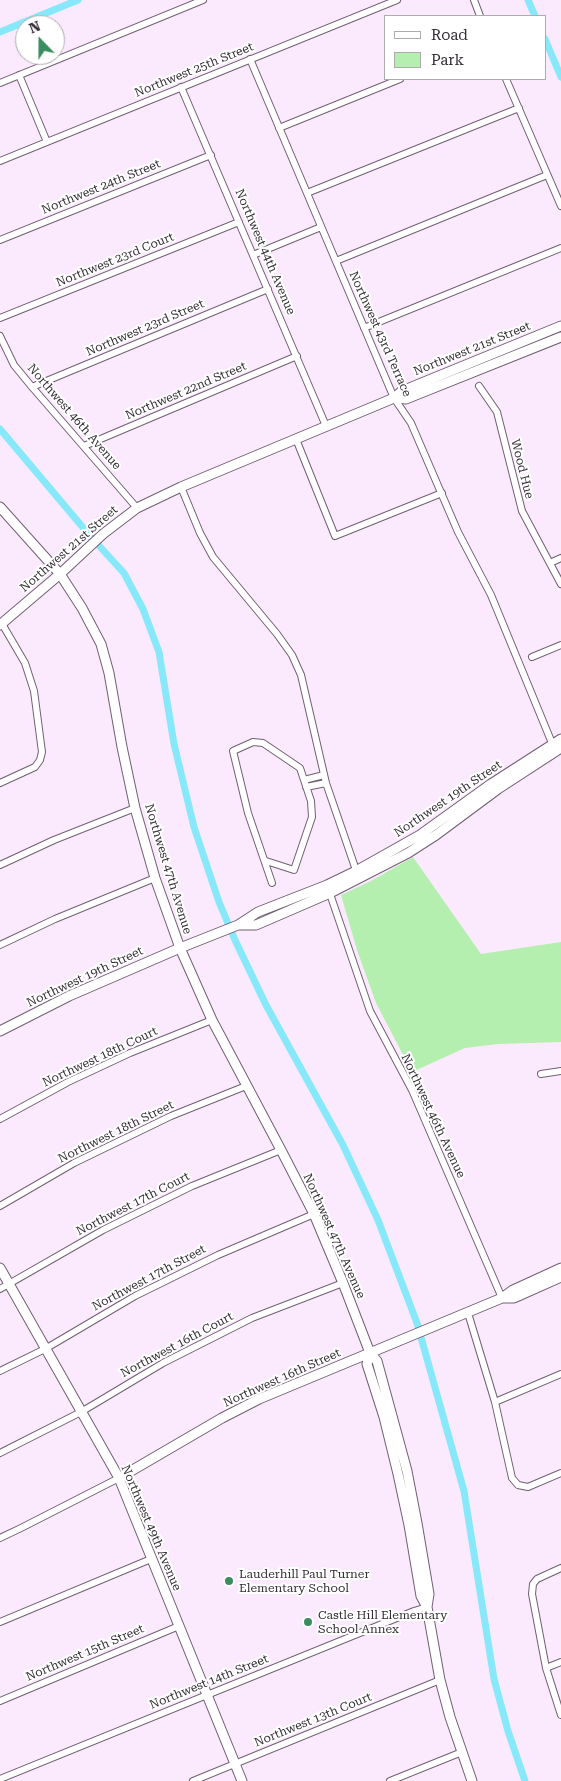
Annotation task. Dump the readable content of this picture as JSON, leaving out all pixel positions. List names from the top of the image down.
{
  "streets": {
    "street": [
      "Northwest 25th Street",
      "Northwest 24th Street",
      "Northwest 44th Avenue",
      "Northwest 23rd Court",
      "Northwest 23rd Street",
      "Northwest 43rd Terrace",
      "Northwest 21st Street",
      "Northwest 22nd Street",
      "Northwest 46th Avenue",
      "Wood Hue",
      "Northwest 19th Street",
      "Northwest 47th Avenue",
      "Northwest 18th Court",
      "Northwest 18th Street",
      "Northwest 17th Court",
      "Northwest 17th Street",
      "Northwest 16th Court",
      "Northwest 16th Street",
      "Northwest 49th Avenue",
      "Northwest 15th Street",
      "Northwest 14th Street",
      "Northwest 13th Court"
    ]
  },
  "crossings": [
    ["Northwest 25th Street", "Northwest 44th Avenue"],
    ["Northwest 25th Street", "Northwest 43rd Terrace"],
    ["Northwest 24th Street", "Northwest 44th Avenue"],
    ["Northwest 44th Avenue", "Northwest 23rd Court"],
    ["Northwest 44th Avenue", "Northwest 23rd Street"],
    ["Northwest 44th Avenue", "Northwest 21st Street"],
    ["Northwest 44th Avenue", "Northwest 22nd Street"],
    ["Northwest 23rd Street", "Northwest 46th Avenue"],
    ["Northwest 43rd Terrace", "Northwest 21st Street"],
    ["Northwest 43rd Terrace", "Northwest 19th Street"],
    ["Northwest 21st Street", "Northwest 46th Avenue"],
    ["Northwest 21st Street", "Northwest 47th Avenue"],
    ["Northwest 22nd Street", "Northwest 46th Avenue"],
    ["Northwest 46th Avenue", "Northwest 19th Street"],
    ["Northwest 46th Avenue", "Northwest 16th Street"],
    ["Northwest 19th Street", "Northwest 47th Avenue"],
    ["Northwest 47th Avenue", "Northwest 18th Court"],
    ["Northwest 47th Avenue", "Northwest 18th Street"],
    ["Northwest 47th Avenue", "Northwest 17th Court"],
    ["Northwest 47th Avenue", "Northwest 17th Street"],
    ["Northwest 47th Avenue", "Northwest 16th Court"],
    ["Northwest 47th Avenue", "Northwest 16th Street"],
    ["Northwest 47th Avenue", "Northwest 14th Street"],
    ["Northwest 47th Avenue", "Northwest 13th Court"],
    ["Northwest 17th Court", "Northwest 49th Avenue"],
    ["Northwest 17th Street", "Northwest 49th Avenue"],
    ["Northwest 16th Court", "Northwest 49th Avenue"],
    ["Northwest 16th Street", "Northwest 49th Avenue"],
    ["Northwest 49th Avenue", "Northwest 15th Street"],
    ["Northwest 49th Avenue", "Northwest 14th Street"],
    ["Northwest 49th Avenue", "Northwest 13th Court"]
  ],
  "places": ["Lauderhill Paul Turner Elementary School", "Castle Hill Elementary School Annex"],
  "legend": ["Road", "Park"],
  "north": "top"
}
